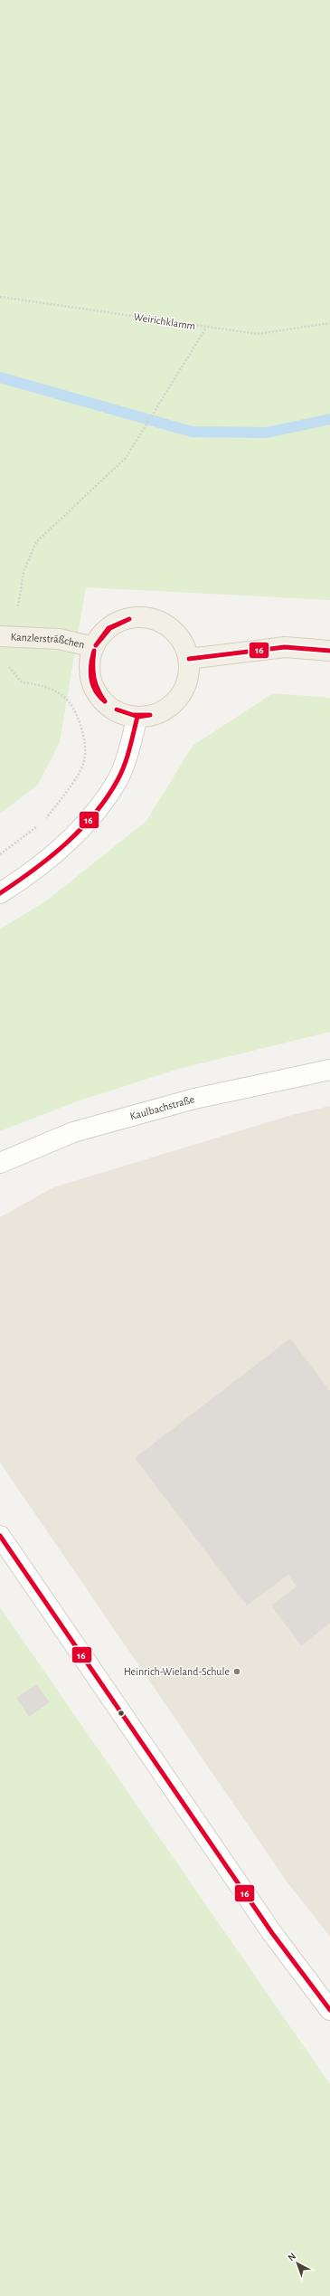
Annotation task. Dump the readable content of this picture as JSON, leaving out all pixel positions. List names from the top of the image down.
{
  "streets": {
    "main road": ["Kanzlersträßchen"],
    "street": ["Kaulbachstraße"],
    "path": ["Weirichklamm"]
  },
  "places": ["Heinrich-Wieland-Schule"],
  "lines": ["transit line 16"],
  "north": "top left"
}
